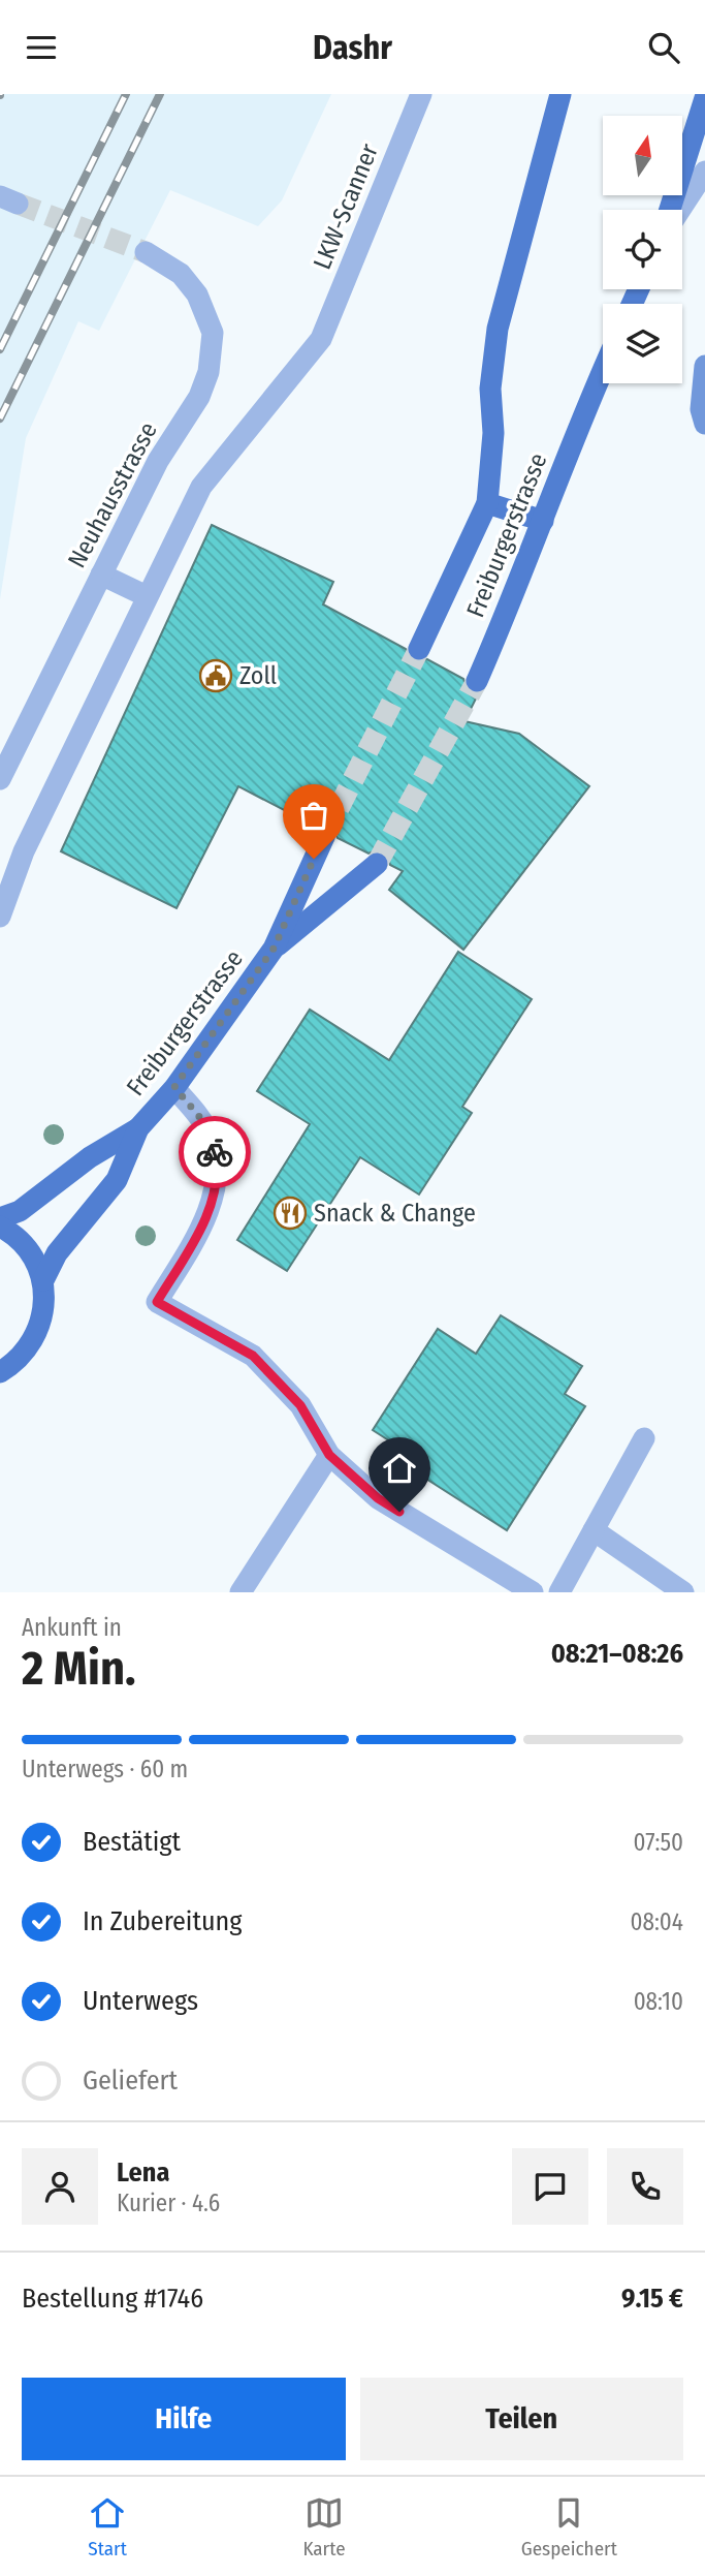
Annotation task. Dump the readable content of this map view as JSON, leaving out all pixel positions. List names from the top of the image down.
{
  "streets": {
    "main road": ["Freiburgerstrasse"],
    "street": ["LKW-Scanner", "Neuhausstrasse"]
  },
  "places": {
    "public building": ["Zoll"],
    "restaurant": ["Snack & Change"]
  },
  "north": "top",
  "page": {
    "header": "Dashr",
    "heading": ["2 Min.", "Ankunft in", "08:21–08:26"],
    "panel": [
      "Lena",
      "Kurier · 4.6",
      "Bestellung #1746",
      "9.15 €"
    ],
    "bar": "Unterwegs · 60 m",
    "list": [
      ["Bestätigt", "07:50"],
      ["In Zubereitung", "08:04"],
      ["Unterwegs", "08:10"],
      "Geliefert"
    ],
    "buttons": ["Hilfe", "Teilen"],
    "tabs": ["Start", "Karte", "Gespeichert"]
  }
}
